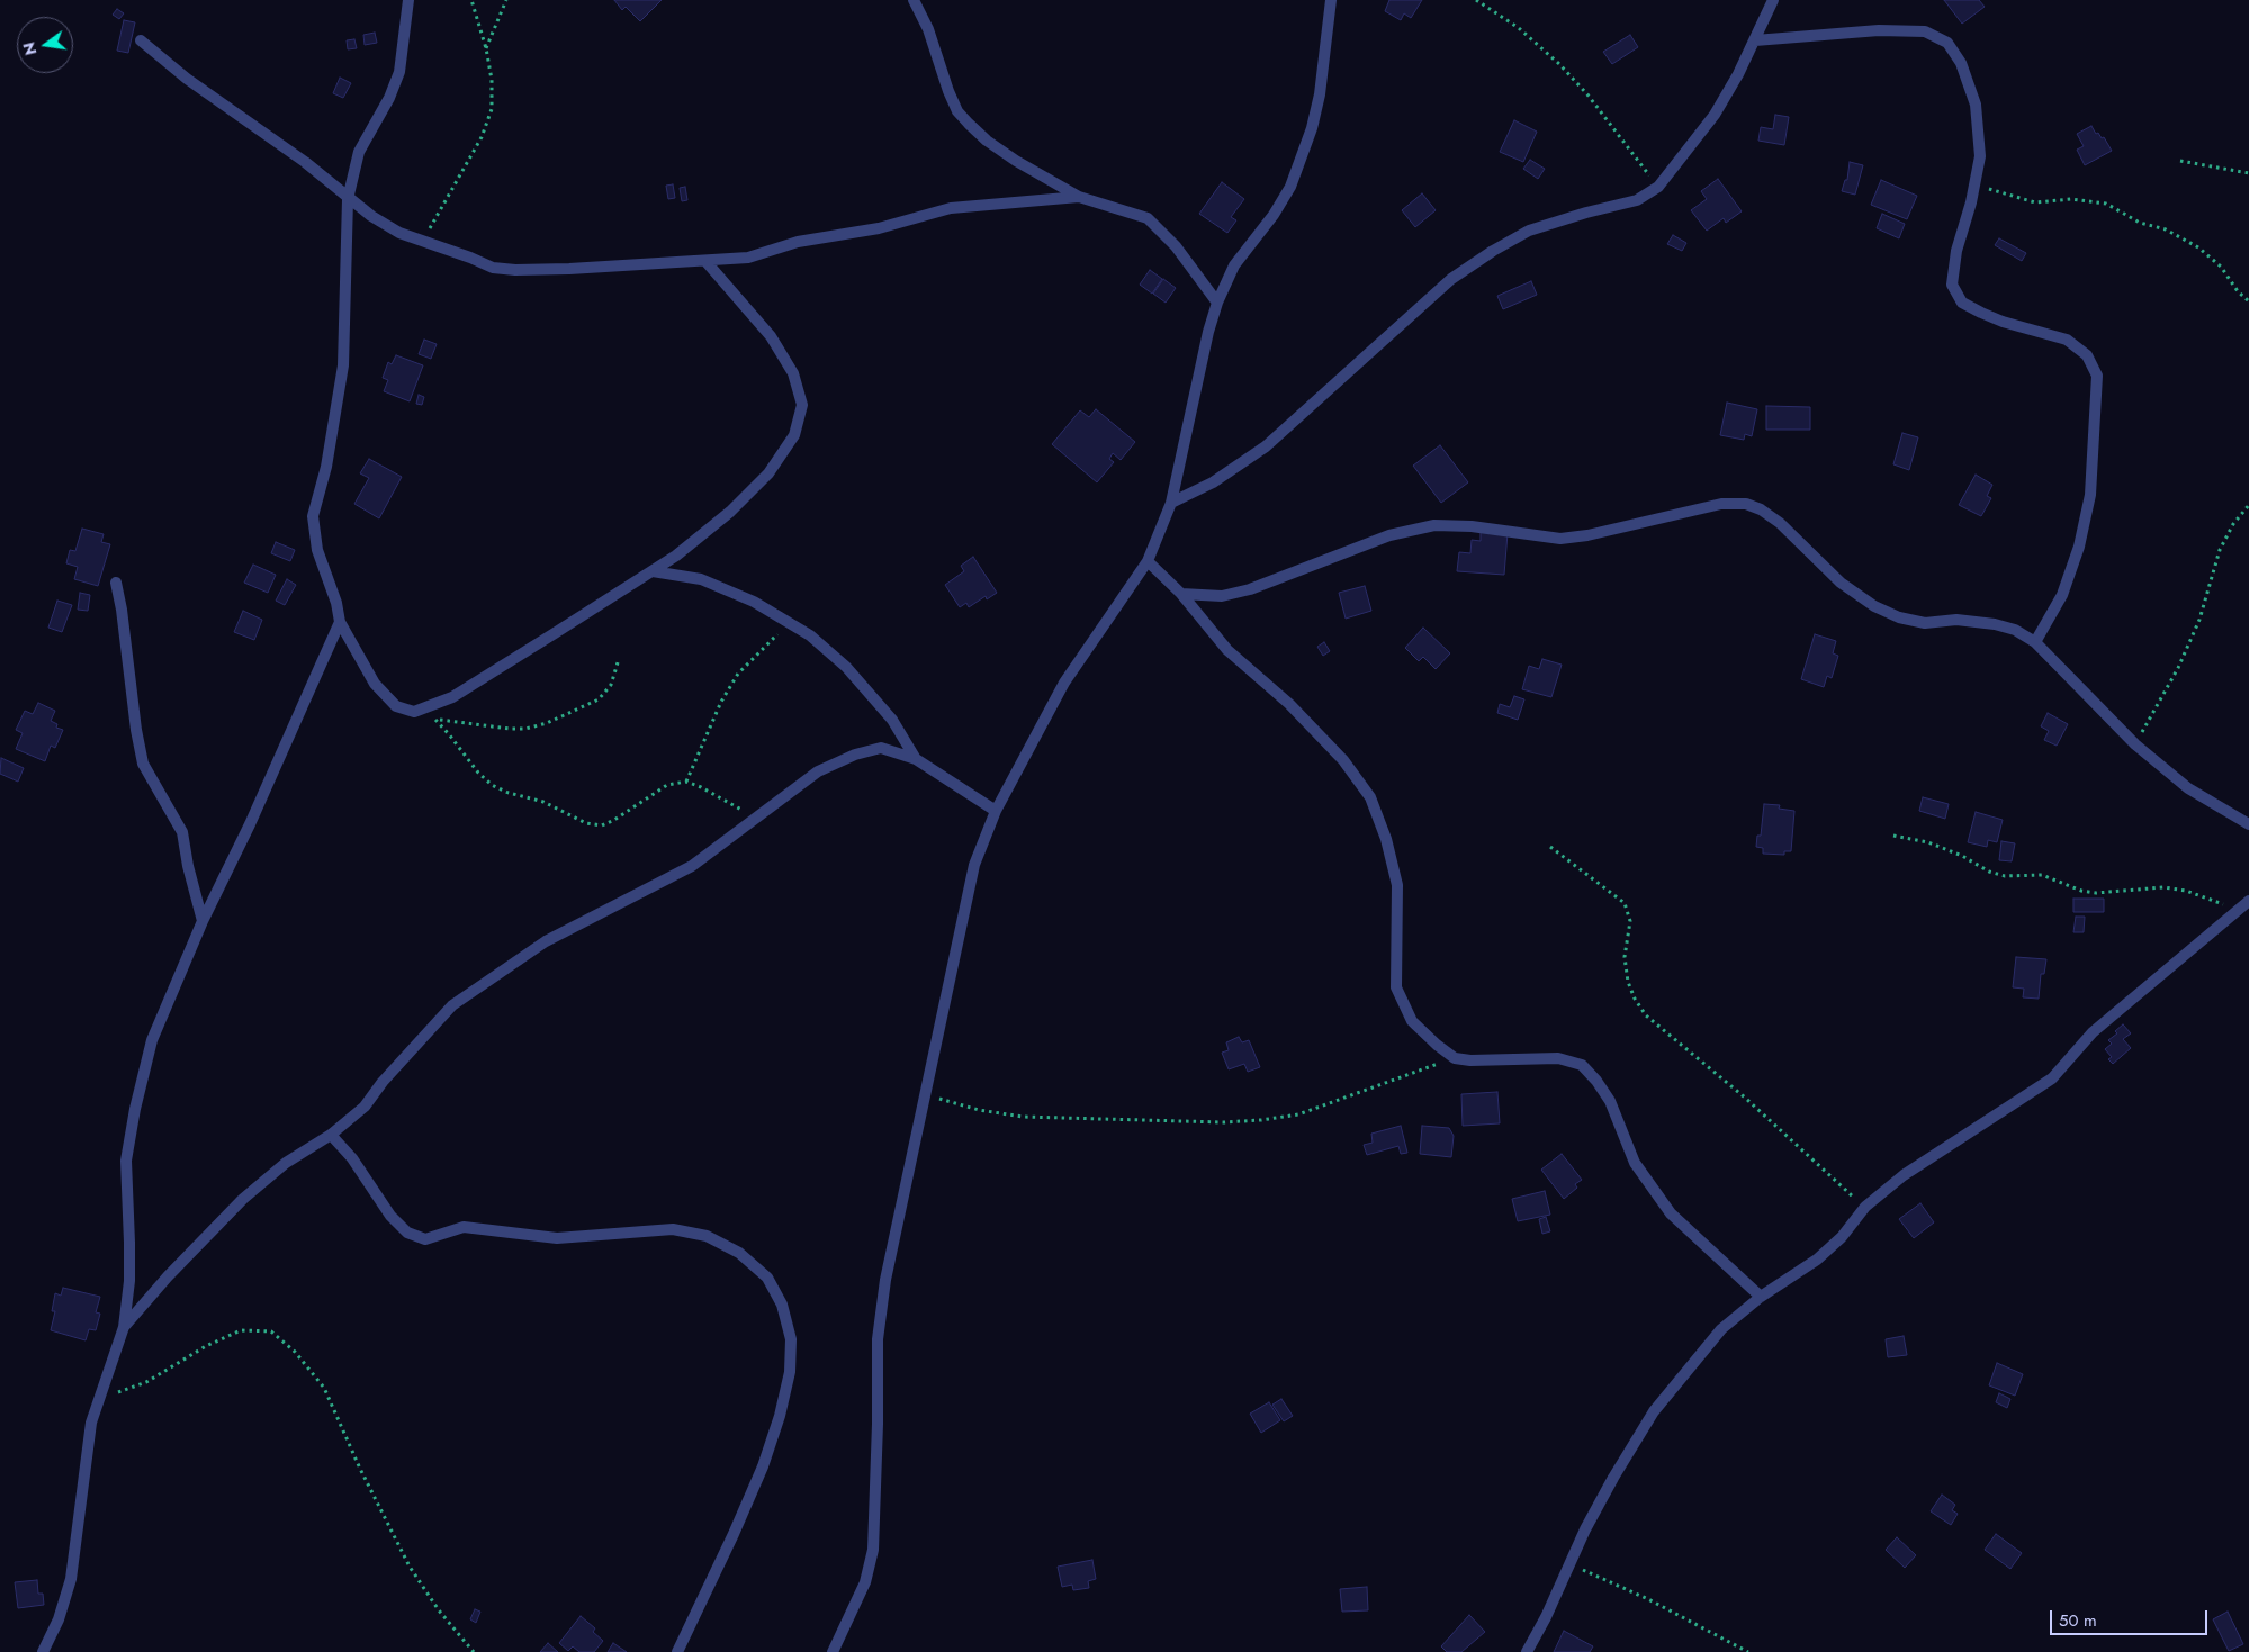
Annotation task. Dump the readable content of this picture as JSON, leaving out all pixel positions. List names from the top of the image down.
{
  "scale_bar": "50 m",
  "north": "left"
}
